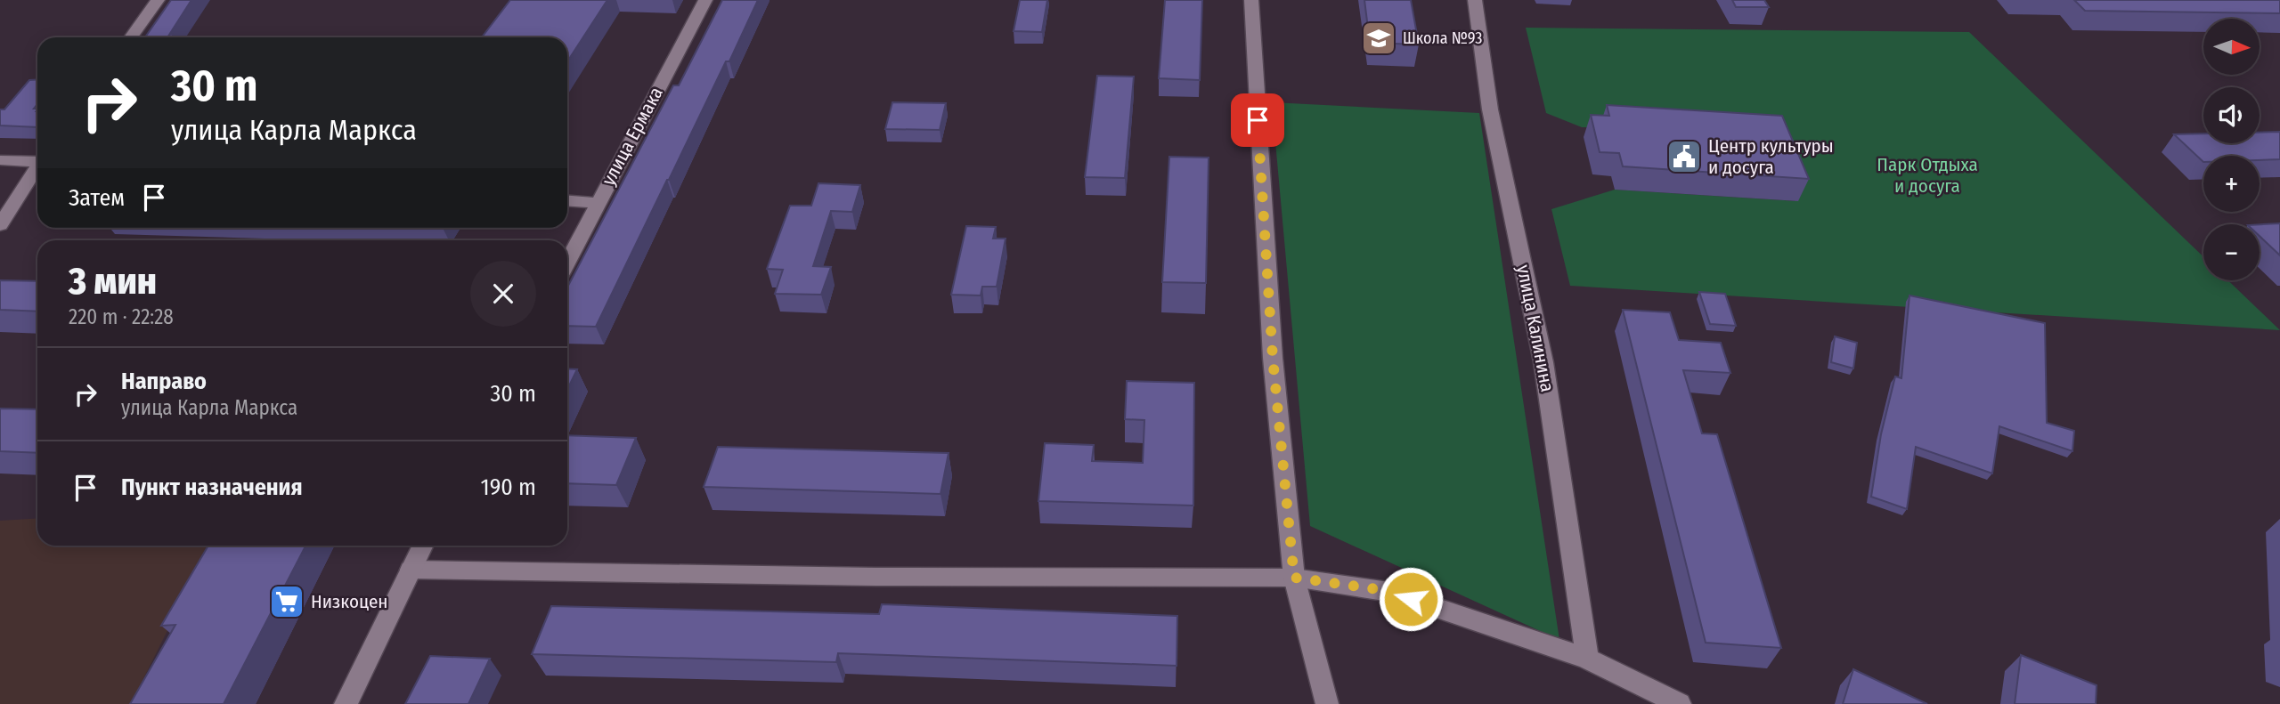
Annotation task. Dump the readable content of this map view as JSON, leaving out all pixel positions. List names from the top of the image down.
{
  "streets": {
    "street": ["улица Ермака", "улица Калинина"]
  },
  "parks": ["Парк Отдыха и досуга"],
  "places": {
    "school or university": ["Школа №93"],
    "public building": ["Центр культуры и досуга"],
    "supermarket": ["Низкоцен"]
  },
  "north": "right",
  "page": {
    "map_buttons": ["+", "−"],
    "turn": ["30 m", "улица Карла Маркса"],
    "then": "Затем",
    "heading": ["3 мин", "220 m · 22:28"],
    "list": [
      {
        "name": "Направо",
        "note": "улица Карла Маркса",
        "value": "30 m"
      },
      {
        "name": "Пункт назначения",
        "value": "190 m"
      }
    ]
  }
}
